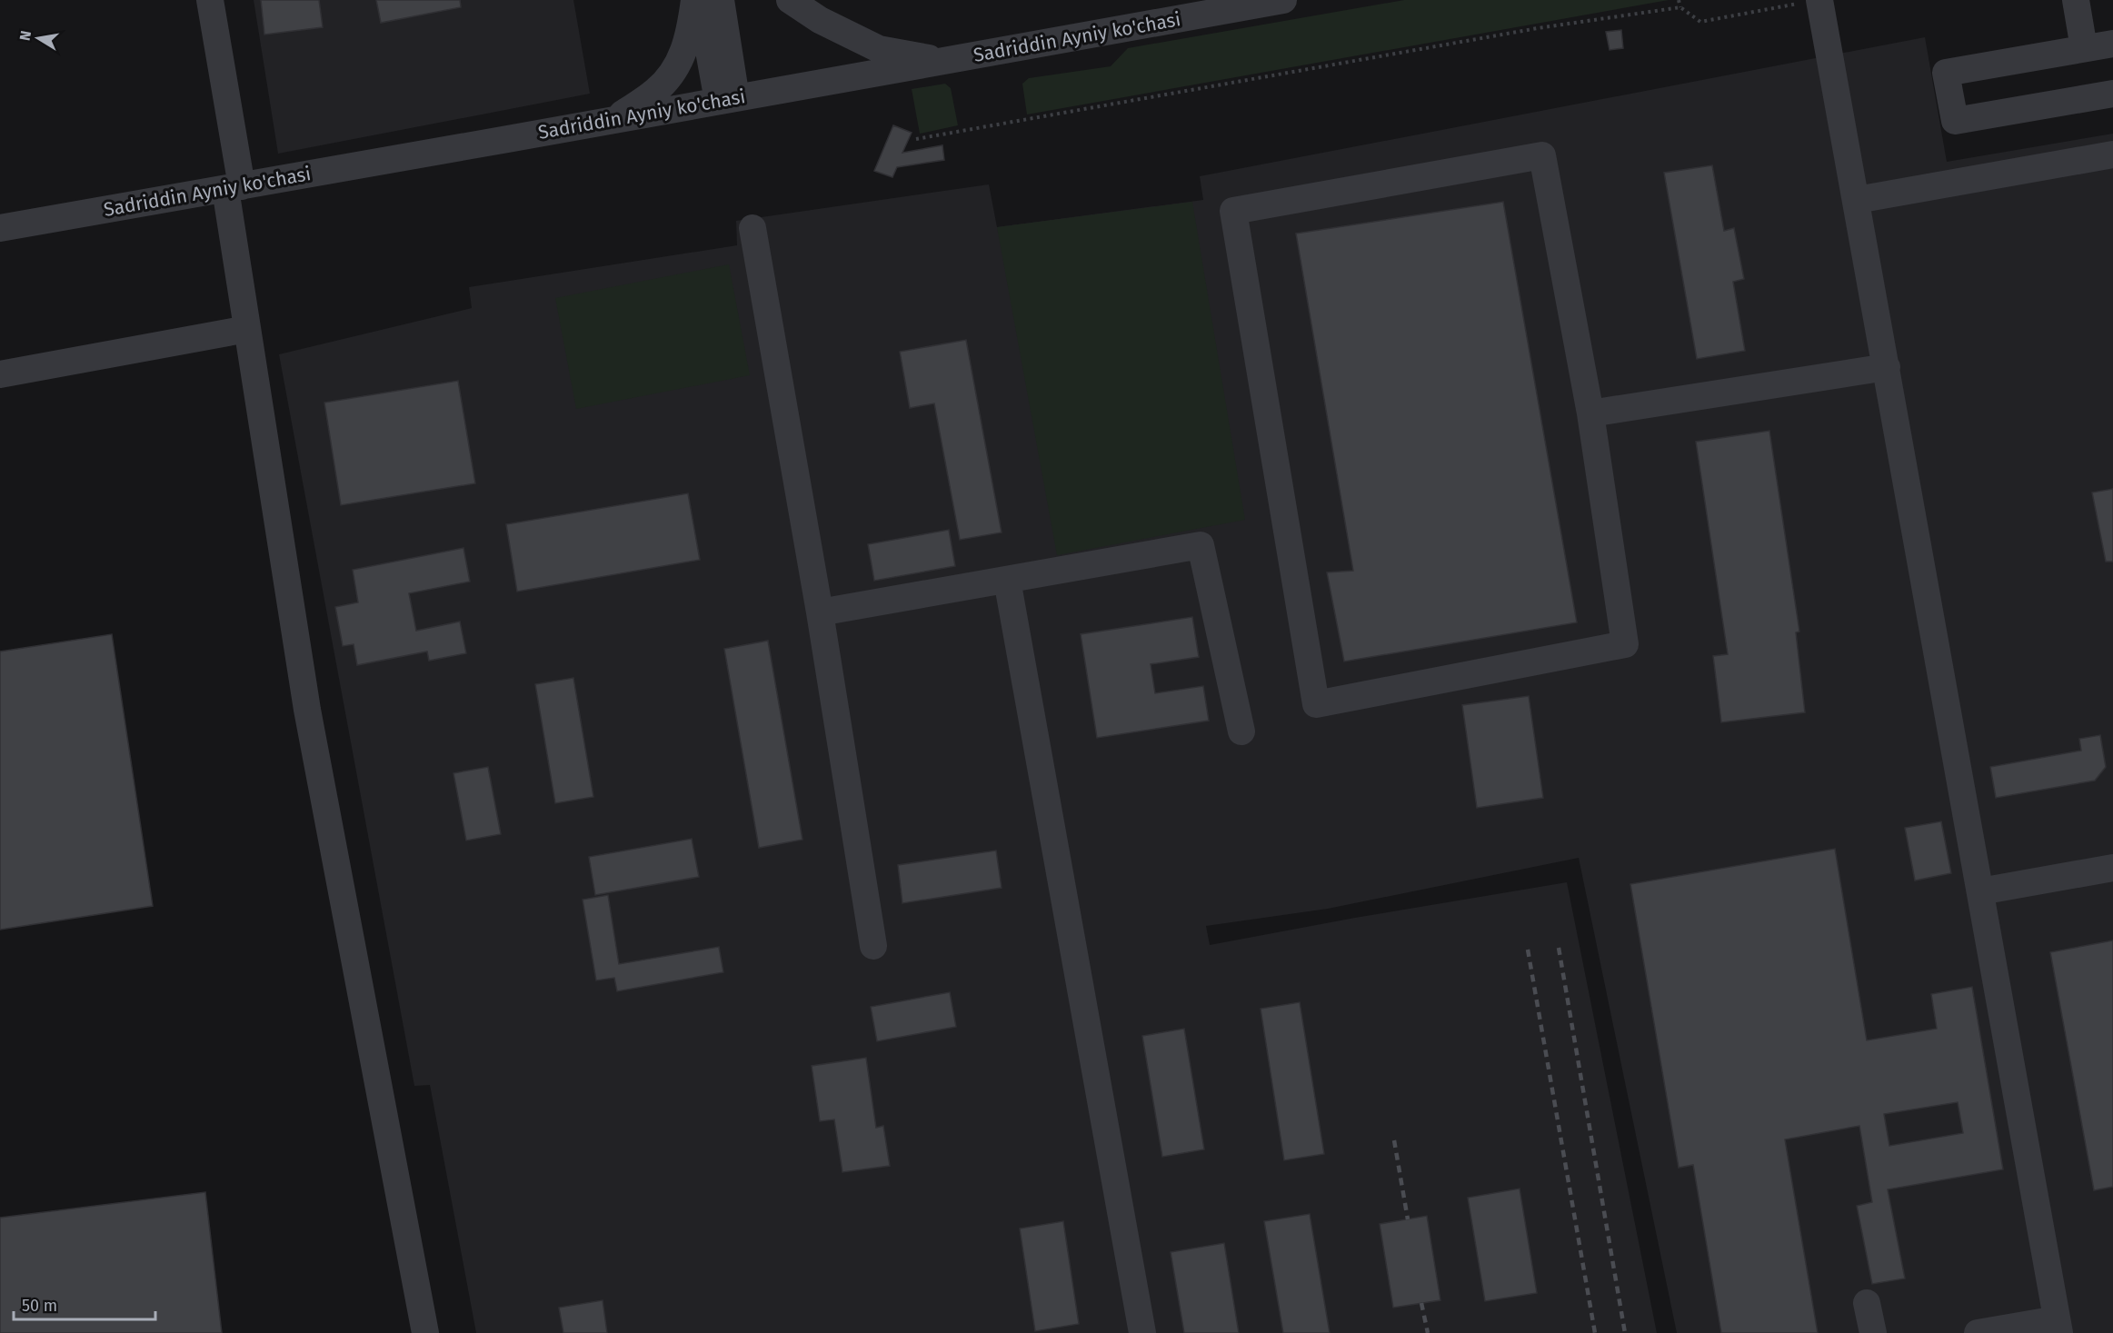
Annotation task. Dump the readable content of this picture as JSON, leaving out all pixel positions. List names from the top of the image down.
{
  "streets": {
    "street": ["Sadriddin Ayniy ko'chasi"]
  },
  "scale_bar": "50 m",
  "north": "left"
}
